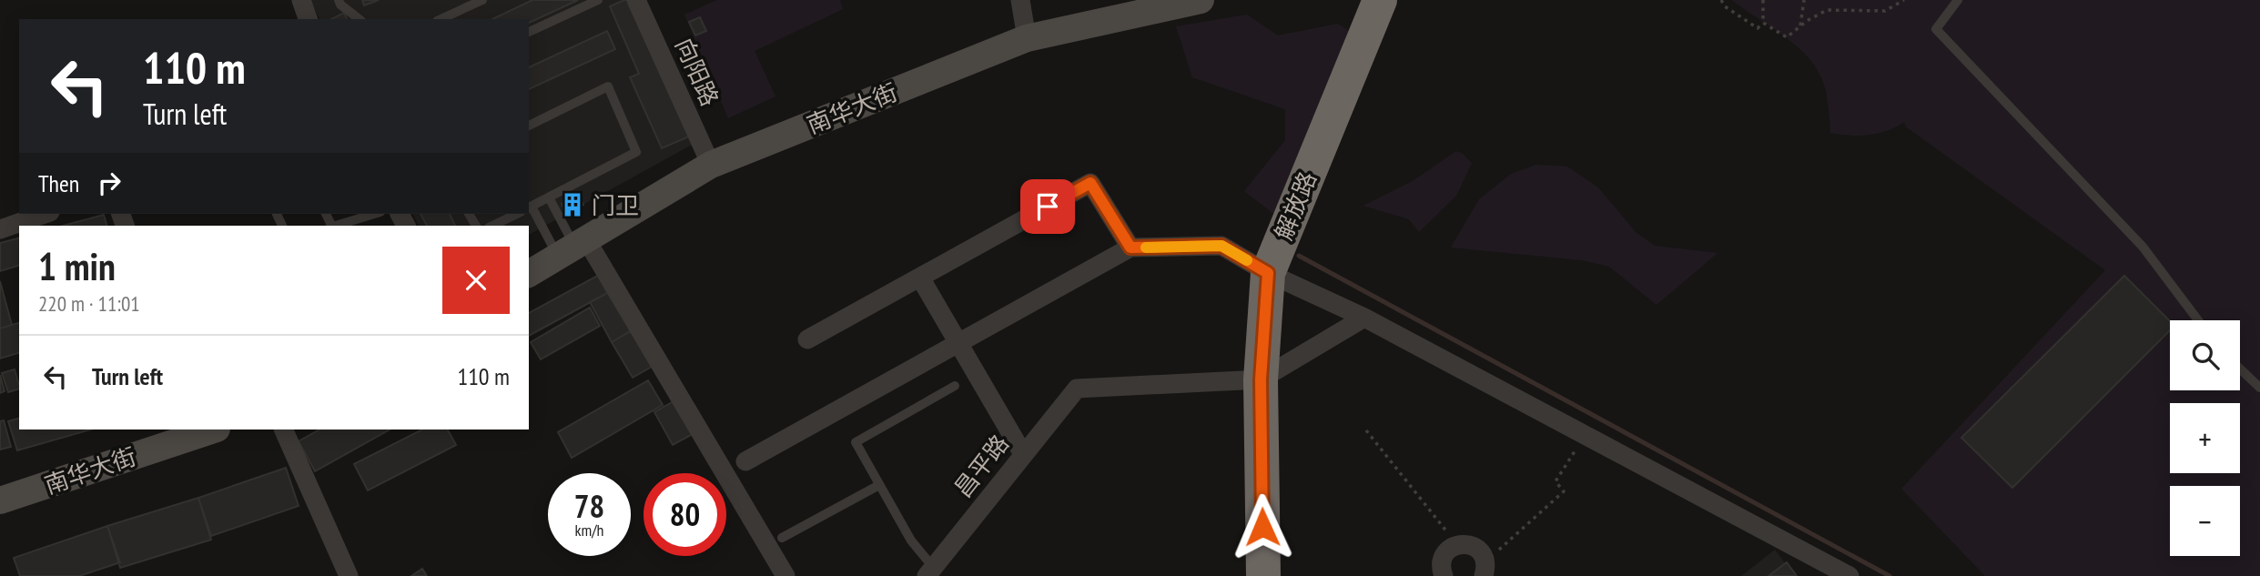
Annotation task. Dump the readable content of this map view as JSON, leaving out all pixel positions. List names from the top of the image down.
{
  "streets": {
    "highway": ["解放路"],
    "main road": ["南华大街"],
    "street": ["向阳路", "昌平路"]
  },
  "crossings": [
    ["向阳路", "南华大街"],
    ["解放路", "昌平路"]
  ],
  "places": {
    "building": ["门卫"]
  },
  "page": {
    "turn": ["110 m", "Turn left"],
    "then": "Then",
    "heading": ["1 min", "220 m · 11:01"],
    "map_buttons": ["+", "−"],
    "list": [
      {
        "name": "Turn left",
        "value": "110 m"
      }
    ],
    "speed": "78 km/h",
    "limit": "80"
  }
}
